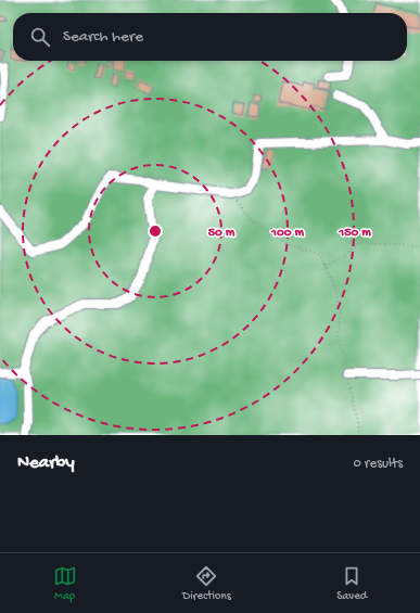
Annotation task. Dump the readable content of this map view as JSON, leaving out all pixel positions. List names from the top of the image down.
{
  "page": {
    "search": "Search here",
    "heading": ["Nearby", "0 results"],
    "nav": ["Map", "Directions", "Saved"]
  },
  "rings": ["50 m", "100 m", "150 m"]
}
